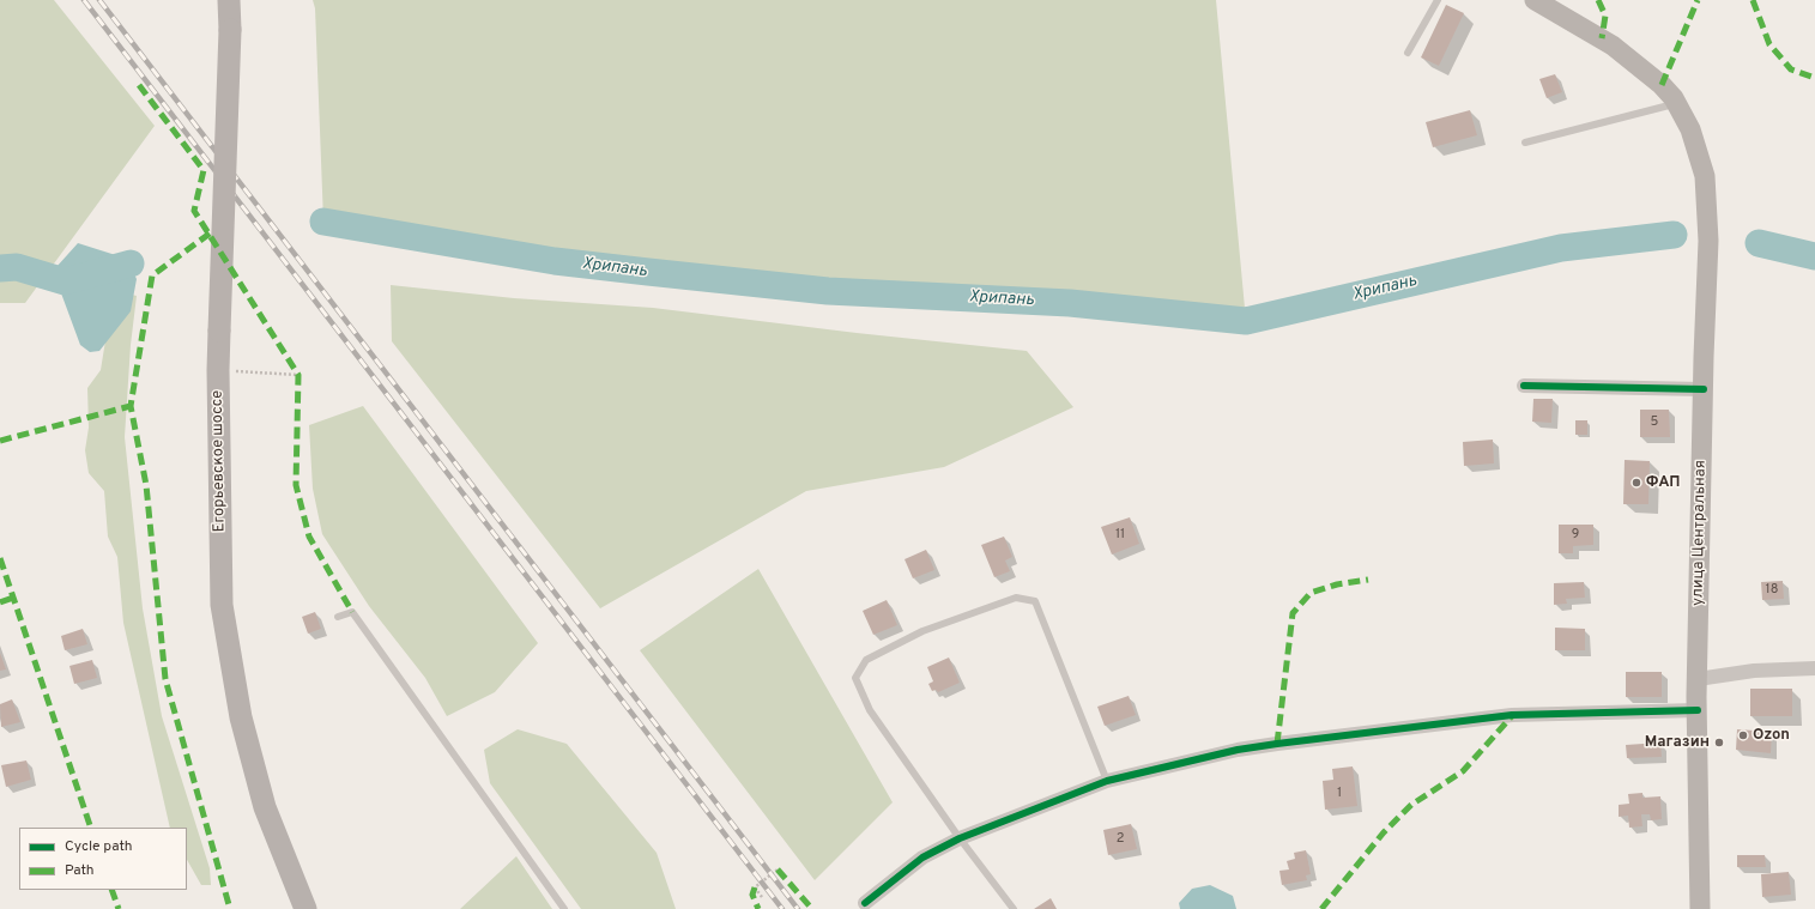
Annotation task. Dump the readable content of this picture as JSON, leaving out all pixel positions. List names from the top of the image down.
{
  "streets": {
    "main road": ["Егорьевское шоссе", "улица Центральная"]
  },
  "water": ["Хрипань"],
  "places": ["ФАП", "Ozon", "Магазин"],
  "house_numbers": [
    "5",
    "11",
    "9",
    "18",
    "1",
    "2"
  ],
  "legend": ["Cycle path", "Path"]
}
